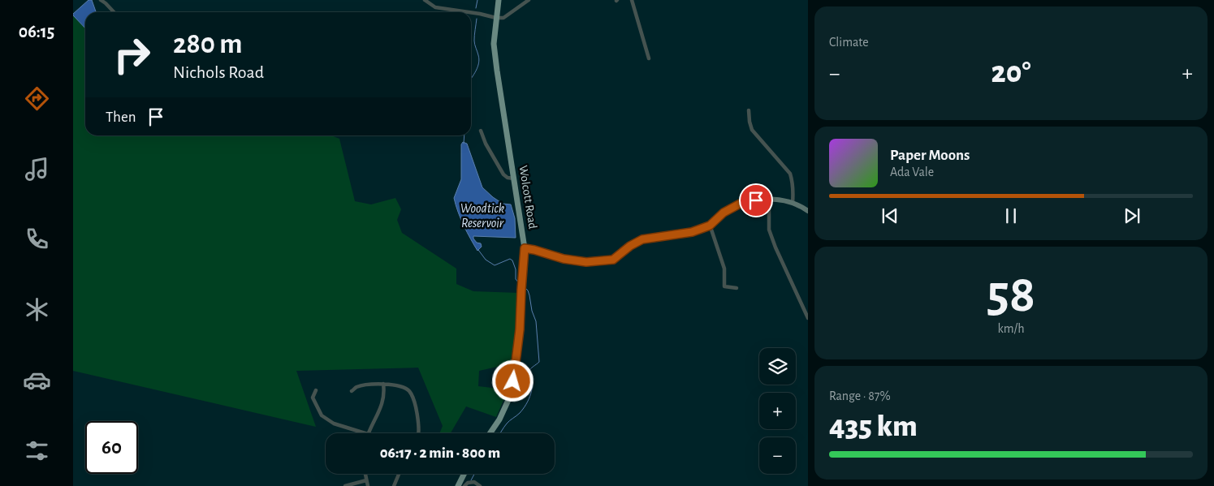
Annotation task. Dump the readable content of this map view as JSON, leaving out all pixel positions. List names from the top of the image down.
{
  "streets": {
    "main road": ["Wolcott Road"]
  },
  "water": ["Woodtick Reservoir"],
  "page": {
    "tabs": "06:15",
    "tile": [
      "Climate",
      ["58", "km/h"],
      ["Range · 87%", "435 km"]
    ],
    "turn": ["280 m", "Nichols Road"],
    "heat": ["−", "20°", "+"],
    "then": "Then",
    "song": ["Paper Moons", "Ada Vale"],
    "map_buttons": ["+", "−"],
    "limit": "60",
    "trip": "06:17 · 2 min · 800 m"
  }
}
